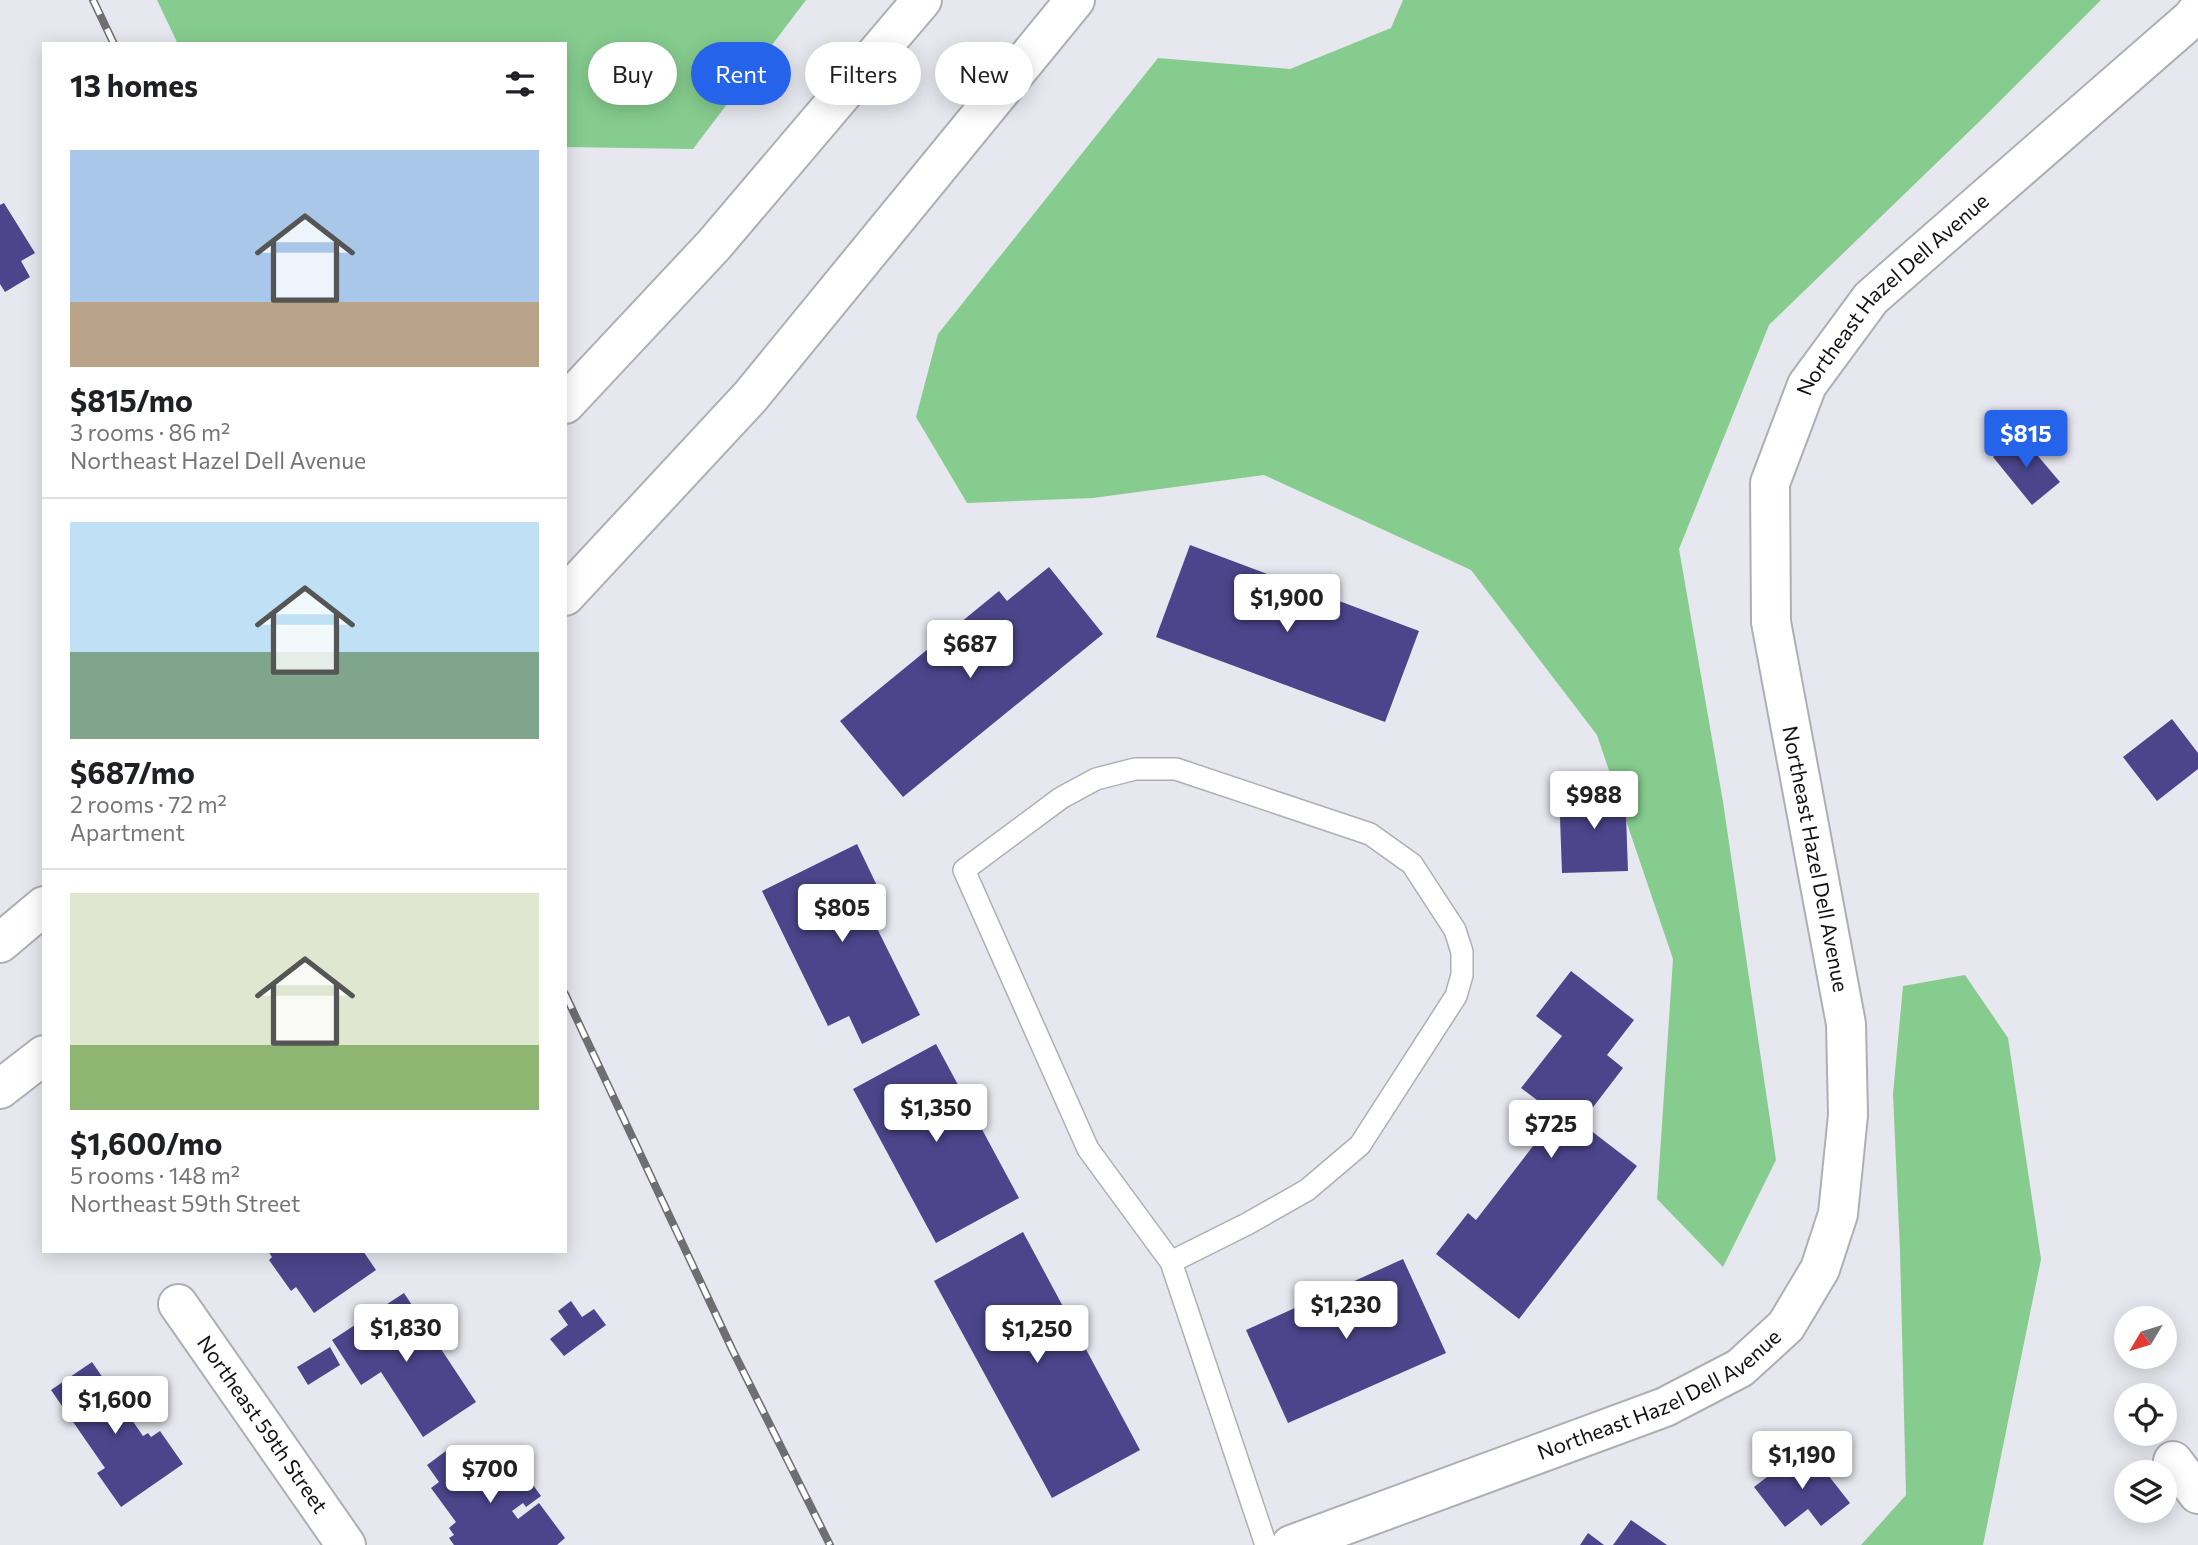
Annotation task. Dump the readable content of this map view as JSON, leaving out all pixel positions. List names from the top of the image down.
{
  "streets": {
    "main road": ["Northeast Hazel Dell Avenue", "Northeast 59th Street"]
  },
  "north": "bottom left",
  "page": {
    "chip": [
      "Buy",
      "Rent",
      "Filters",
      "New"
    ],
    "heading": "13 homes",
    "list": [
      {
        "name": "$815/mo",
        "note": "3 rooms · 86 m² · Northeast Hazel Dell Avenue"
      },
      {
        "name": "$687/mo",
        "note": "2 rooms · 72 m² · Apartment"
      },
      {
        "name": "$1,600/mo",
        "note": "5 rooms · 148 m² · Northeast 59th Street"
      }
    ],
    "price": [
      "$815",
      "$1,900",
      "$687",
      "$988",
      "$805",
      "$1,350",
      "$725",
      "$1,230",
      "$1,830",
      "$1,250",
      "$1,600",
      "$1,190",
      "$700"
    ]
  }
}
